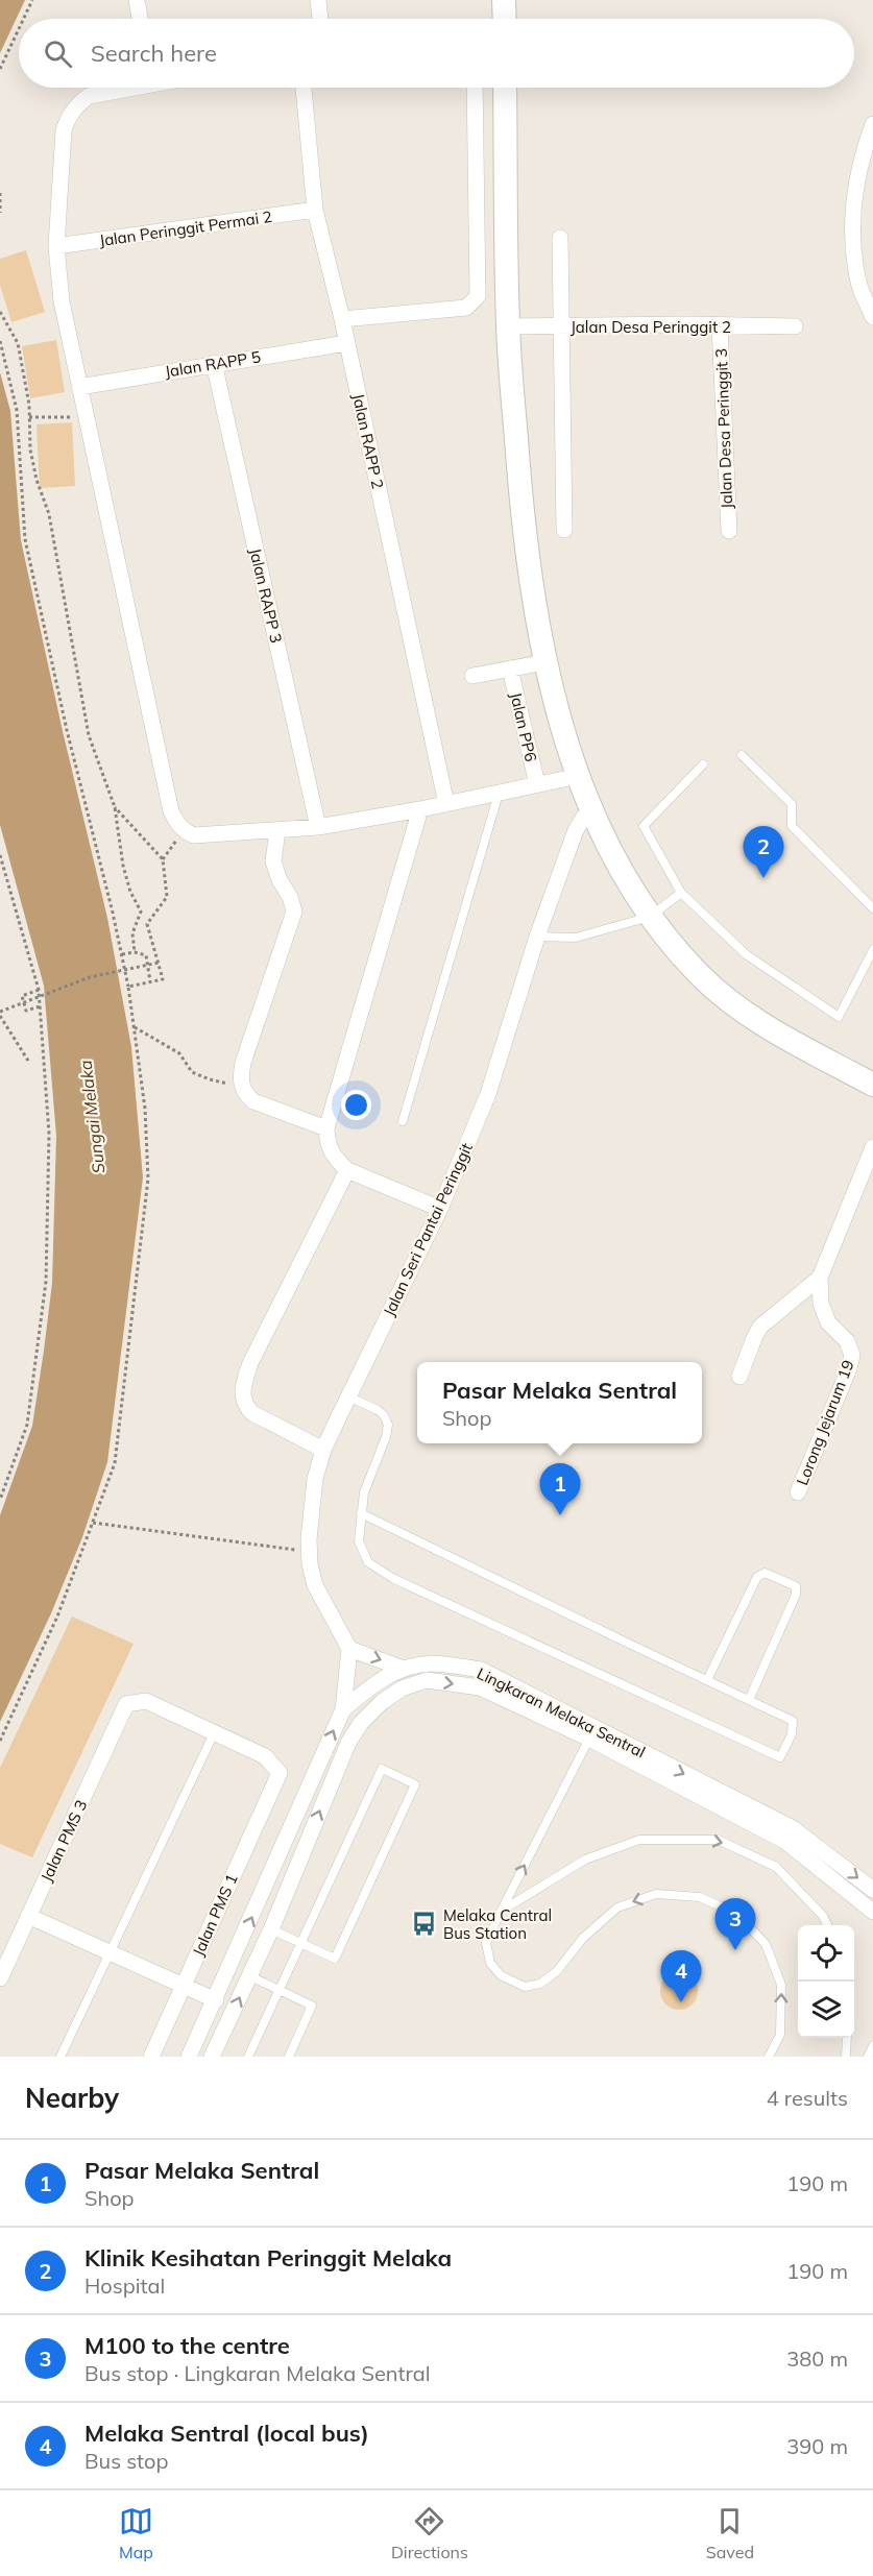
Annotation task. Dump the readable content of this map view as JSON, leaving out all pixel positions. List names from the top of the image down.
{
  "streets": {
    "street": [
      "Jalan Peringgit Permai 2",
      "Jalan Desa Peringgit 2",
      "Jalan RAPP 5",
      "Jalan Desa Peringgit 3",
      "Jalan RAPP 2",
      "Jalan RAPP 3",
      "Jalan PP6",
      "Jalan Seri Pantai Peringgit",
      "Lorong Jejarum 19",
      "Lingkaran Melaka Sentral",
      "Jalan PMS 3",
      "Jalan PMS 1"
    ]
  },
  "crossings": [
    ["Jalan Peringgit Permai 2", "Jalan RAPP 2"],
    ["Jalan Desa Peringgit 2", "Jalan Desa Peringgit 3"],
    ["Jalan RAPP 5", "Jalan RAPP 2"],
    ["Jalan RAPP 5", "Jalan RAPP 3"],
    ["Jalan PMS 3", "Jalan PMS 1"]
  ],
  "water": ["Sungai Melaka"],
  "places": {
    "bus stop": ["Melaka Central Bus Station"]
  },
  "page": {
    "search": "Search here",
    "pins": [
      "2",
      "1",
      "3",
      "4"
    ],
    "popup": ["Pasar Melaka Sentral", "Shop"],
    "heading": ["Nearby", "4 results"],
    "list": [
      {
        "mark": "1",
        "name": "Pasar Melaka Sentral",
        "note": "Shop",
        "value": "190 m"
      },
      {
        "mark": "2",
        "name": "Klinik Kesihatan Peringgit Melaka",
        "note": "Hospital",
        "value": "190 m"
      },
      {
        "mark": "3",
        "name": "M100 to the centre",
        "note": "Bus stop · Lingkaran Melaka Sentral",
        "value": "380 m"
      },
      {
        "mark": "4",
        "name": "Melaka Sentral (local bus)",
        "note": "Bus stop",
        "value": "390 m"
      }
    ],
    "nav": ["Map", "Directions", "Saved"]
  }
}
